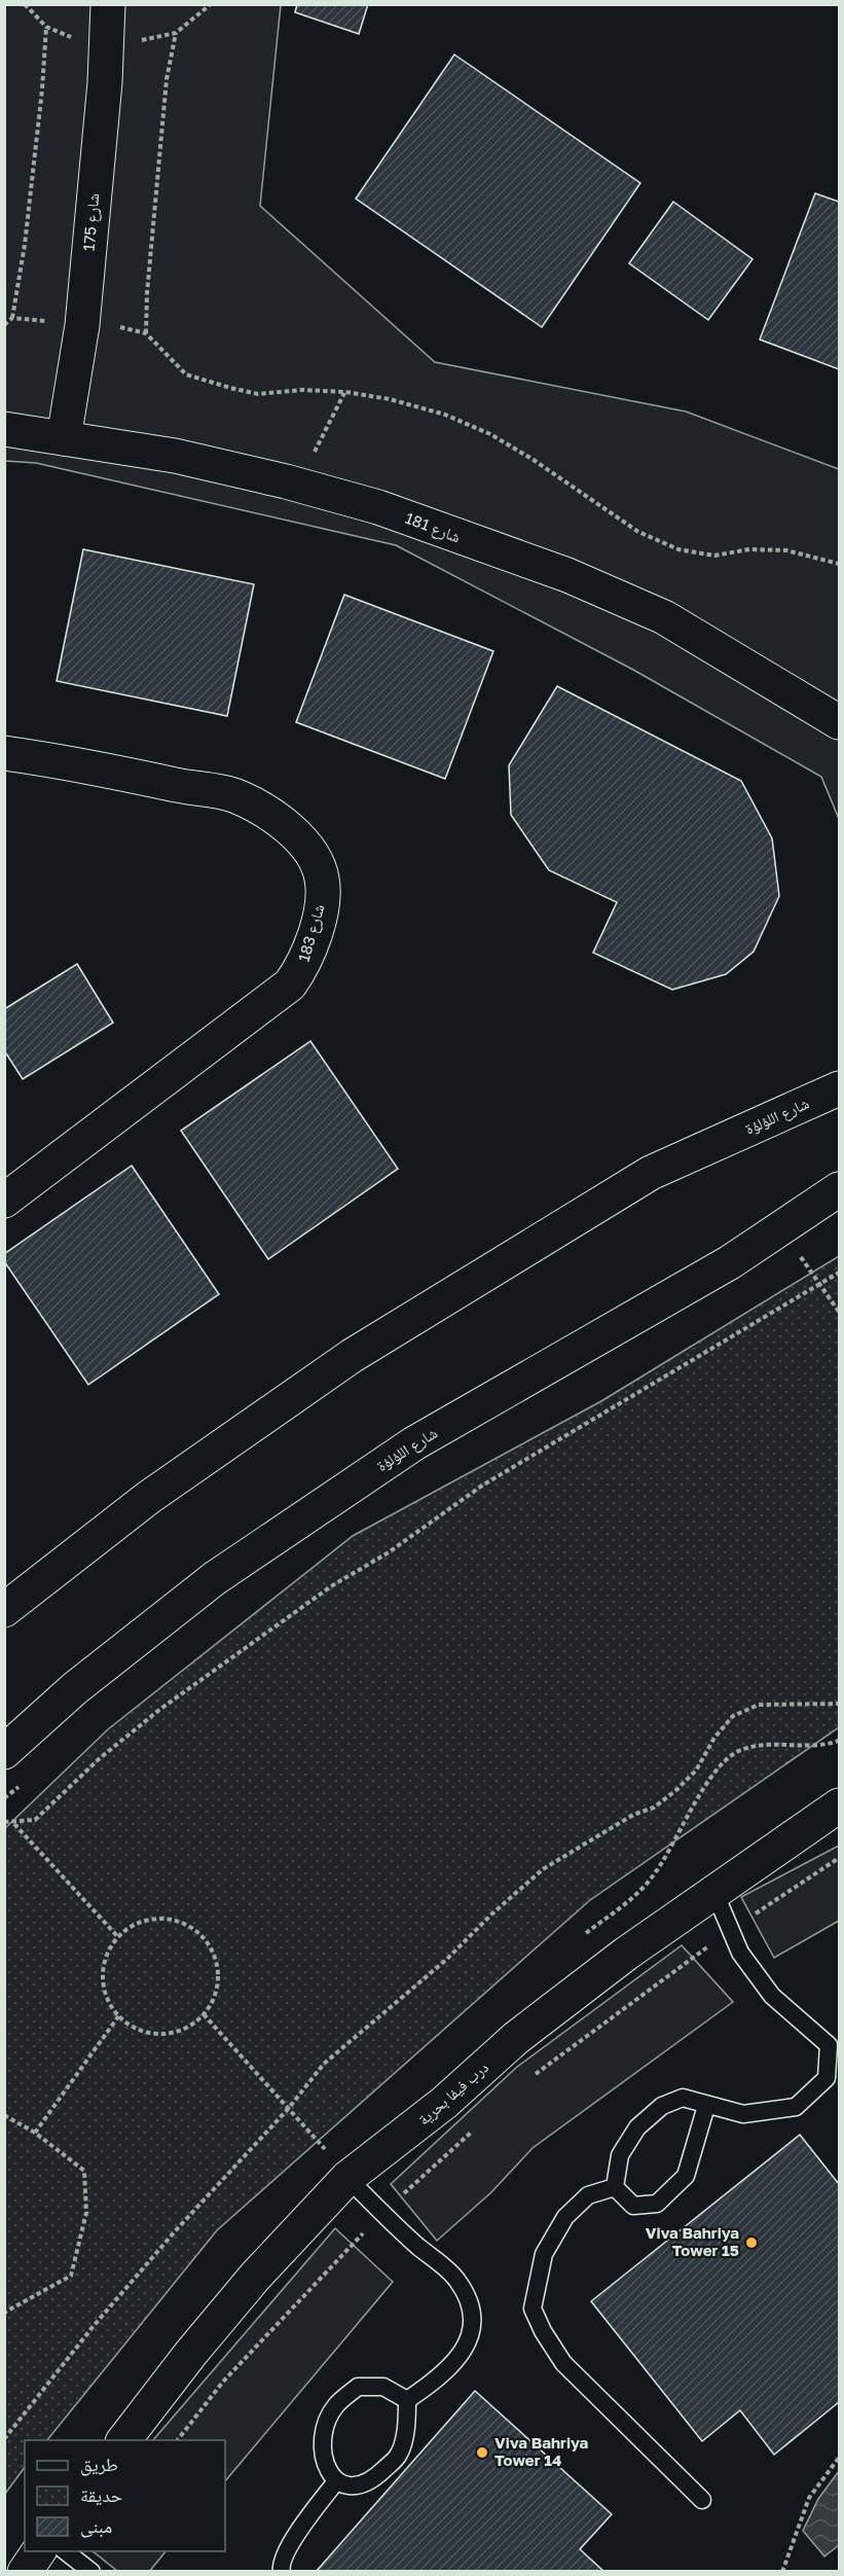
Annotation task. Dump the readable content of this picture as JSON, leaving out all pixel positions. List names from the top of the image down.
{
  "streets": {
    "street": [
      "شارع 175",
      "شارع 181",
      "شارع 183",
      "شارع اللؤلؤة",
      "درب فيفا بحرية"
    ]
  },
  "crossings": [
    ["شارع 175", "شارع 181"]
  ],
  "places": ["Viva Bahriya Tower 15", "Viva Bahriya Tower 14"],
  "legend": ["طريق", "حديقة", "مبنى"]
}
